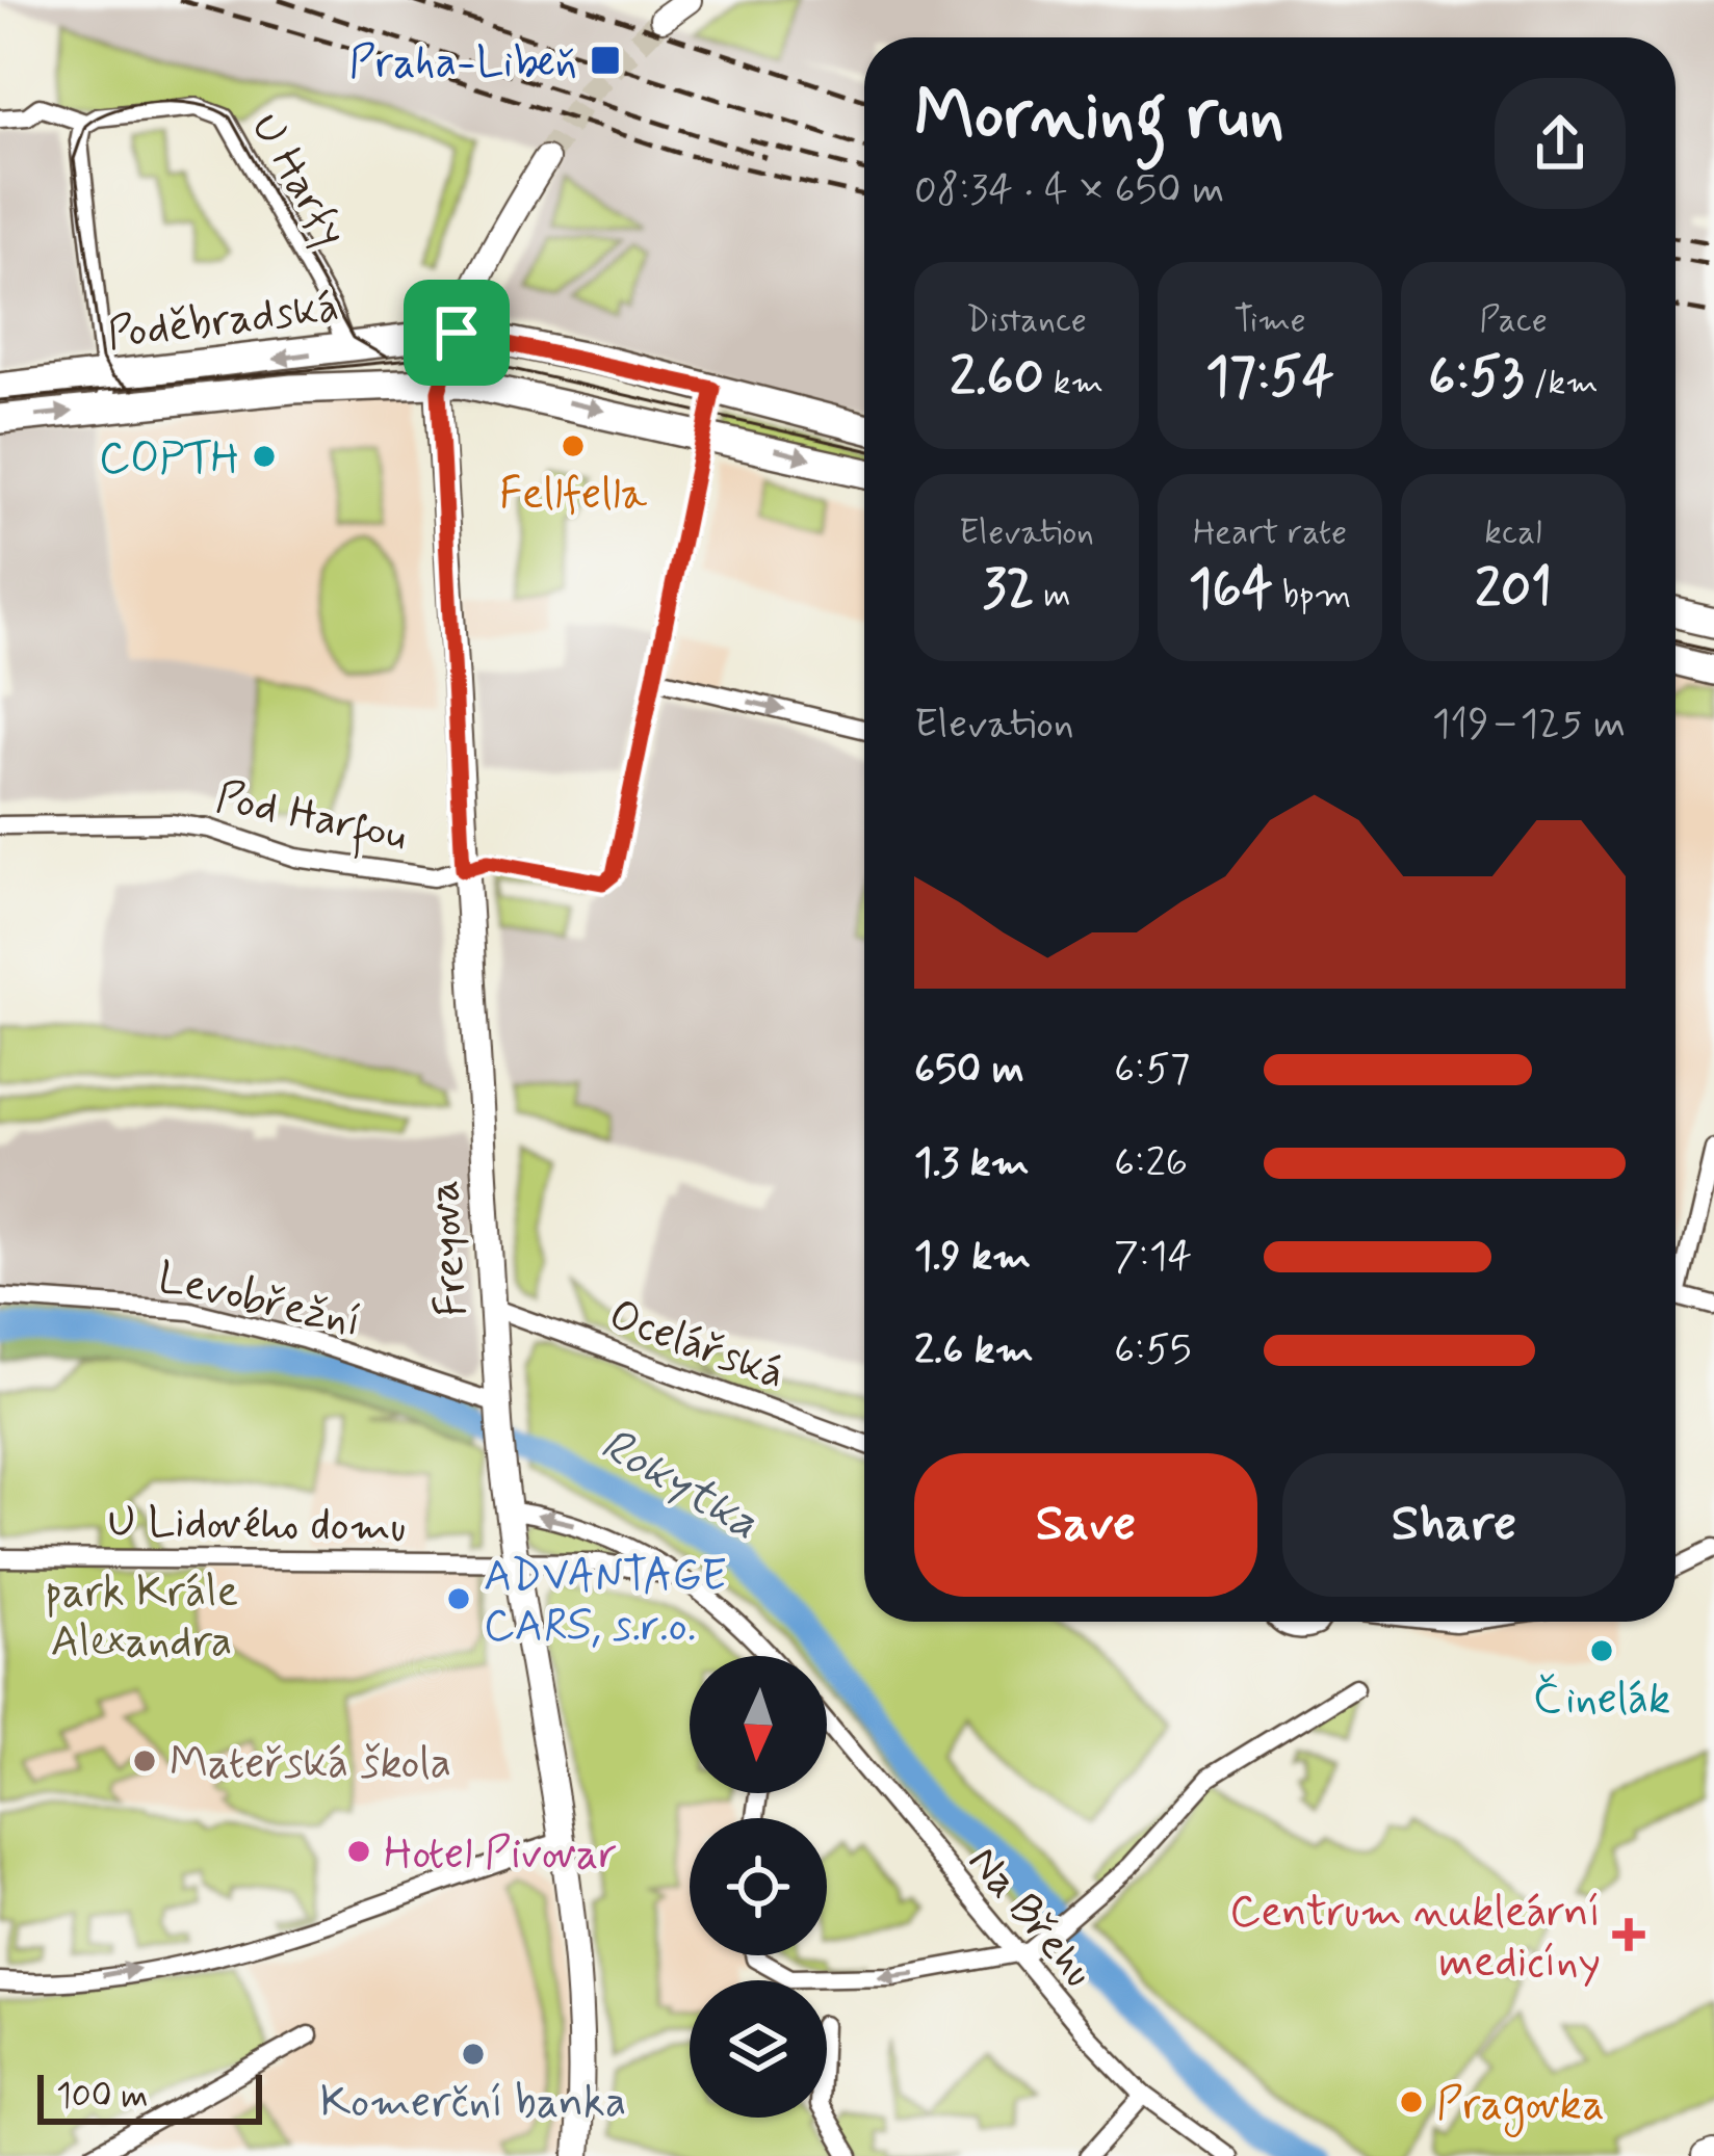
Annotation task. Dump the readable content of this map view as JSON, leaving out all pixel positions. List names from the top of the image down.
{
  "streets": {
    "main road": ["Poděbradská", "Freyova"],
    "street": [
      "U Harfy",
      "Pod Harfou",
      "Levobřežní",
      "Ocelářská",
      "U Lidového domu",
      "Na Břehu"
    ]
  },
  "crossings": [
    ["U Harfy", "Poděbradská"],
    ["Poděbradská", "Freyova"],
    ["Pod Harfou", "Freyova"],
    ["Freyova", "Levobřežní"],
    ["Freyova", "Ocelářská"],
    ["Freyova", "U Lidového domu"]
  ],
  "water": ["Rokytka"],
  "parks": ["park Krále Alexandra"],
  "places": {
    "transit": ["Praha-Libeň"],
    "other": [
      "Fellfella",
      "COPTH",
      "ADVANTAGE CARS, s.r.o.",
      "Činelák",
      "Mateřská škola",
      "Hotel Pivovar",
      "Komerční banka",
      "Pragovka"
    ],
    "health": ["Centrum nukleární medicíny"]
  },
  "scale_bar": "100 m",
  "north": "bottom",
  "page": {
    "heading": ["Morning run", "08:34 · 4 × 650 m"],
    "stats": [
      ["Distance", "2.60 km"],
      ["Time", "17:54"],
      ["Pace", "6:53 /km"],
      ["Elevation", "32 m"],
      ["Heart rate", "164 bpm"],
      ["kcal", "201"]
    ],
    "chart": ["Elevation", "119–125 m"],
    "list": [
      {
        "name": "650 m",
        "note": "6:57"
      },
      {
        "name": "1.3 km",
        "note": "6:26"
      },
      {
        "name": "1.9 km",
        "note": "7:14"
      },
      {
        "name": "2.6 km",
        "note": "6:55"
      }
    ],
    "buttons": ["Save", "Share"],
    "scale": "100 m"
  }
}
